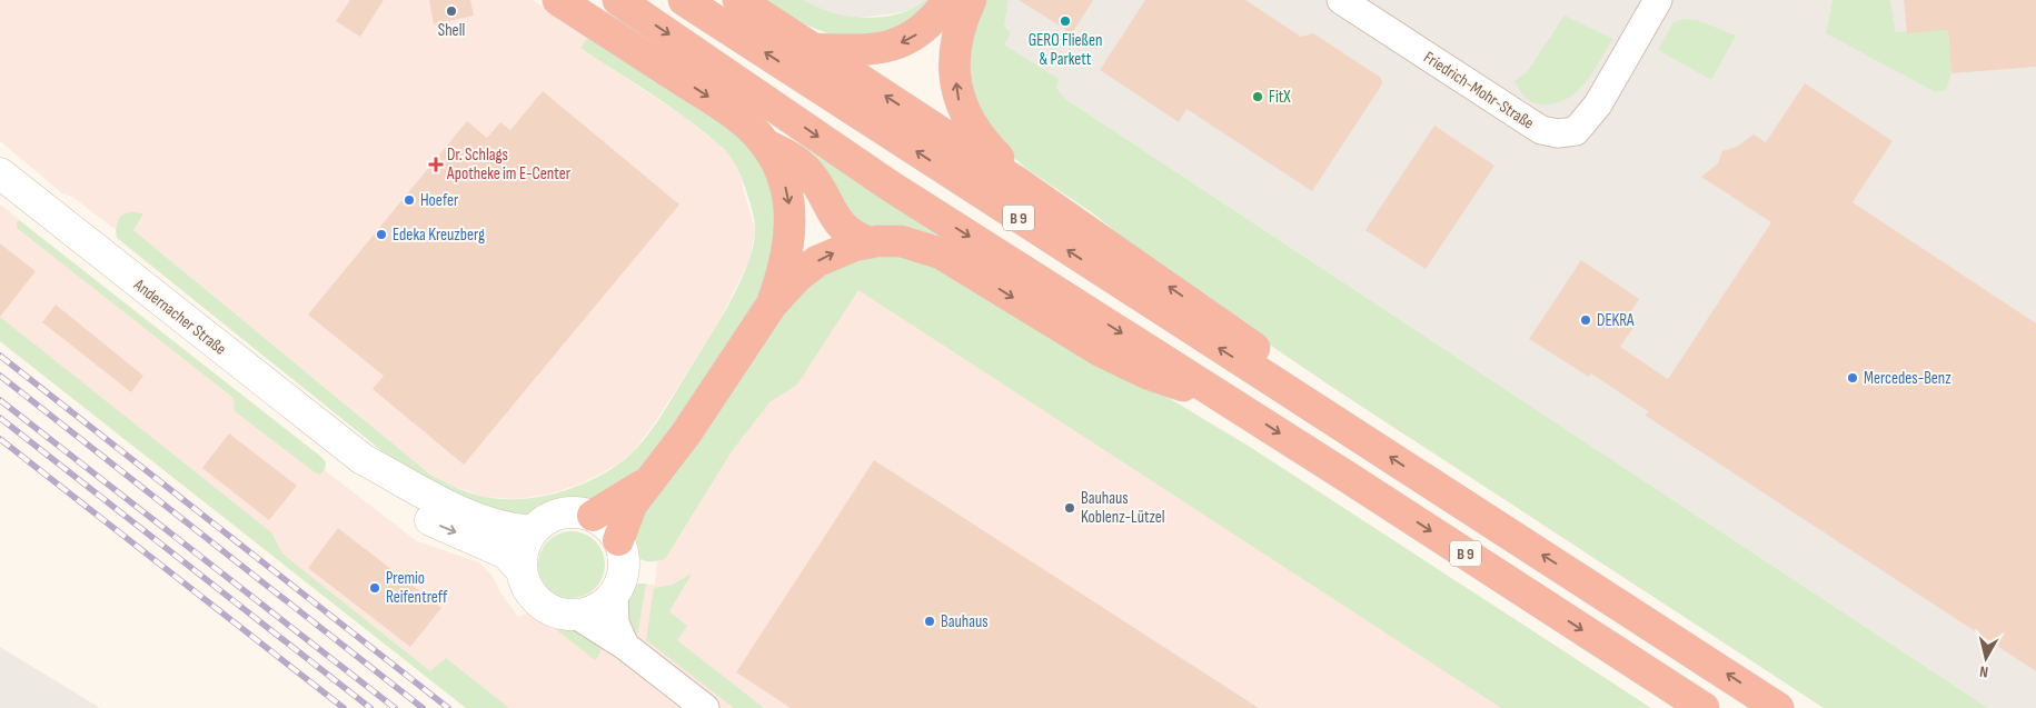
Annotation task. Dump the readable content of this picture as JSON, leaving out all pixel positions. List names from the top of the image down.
{
  "streets": {
    "highway": ["B 9"],
    "street": ["Friedrich-Mohr-Straße", "Andernacher Straße"]
  },
  "places": {
    "other": [
      "Shell",
      "GERO Fließen & Parkett",
      "FitX",
      "Hoefer",
      "Edeka Kreuzberg",
      "DEKRA",
      "Mercedes-Benz",
      "Bauhaus Koblenz-Lützel",
      "Premio Reifentreff",
      "Bauhaus"
    ],
    "health": ["Dr. Schlags Apotheke im E-Center"]
  },
  "north": "bottom"
}
